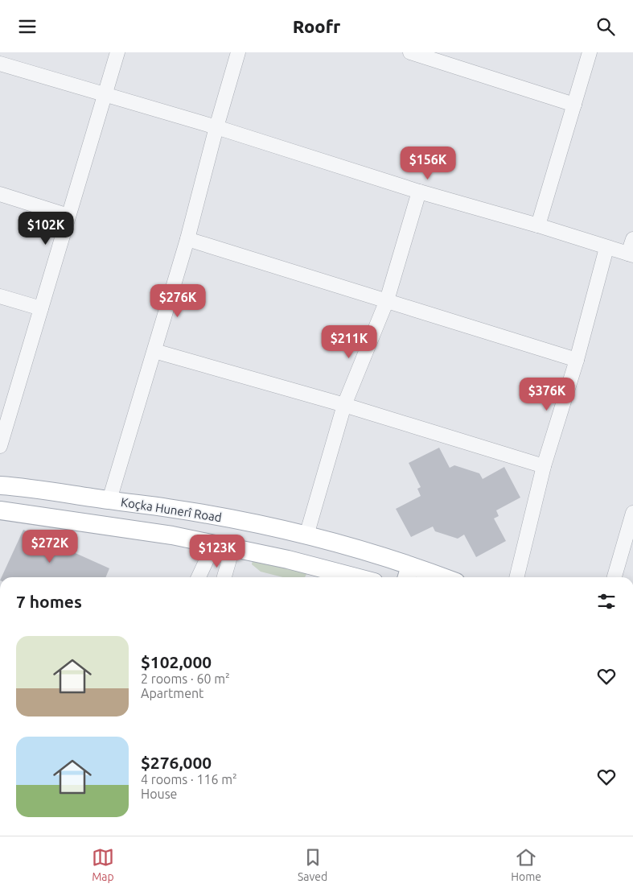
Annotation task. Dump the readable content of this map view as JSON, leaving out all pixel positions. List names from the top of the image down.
{
  "streets": {
    "main road": ["Koçka Hunerî Road"]
  },
  "page": {
    "header": "Roofr",
    "price": [
      "$156K",
      "$102K",
      "$276K",
      "$211K",
      "$376K",
      "$272K",
      "$123K"
    ],
    "heading": "7 homes",
    "list": [
      {
        "name": "$102,000",
        "note": "2 rooms · 60 m² · Apartment"
      },
      {
        "name": "$276,000",
        "note": "4 rooms · 116 m² · House"
      }
    ],
    "tabs": ["Map", "Saved", "Home"]
  }
}
